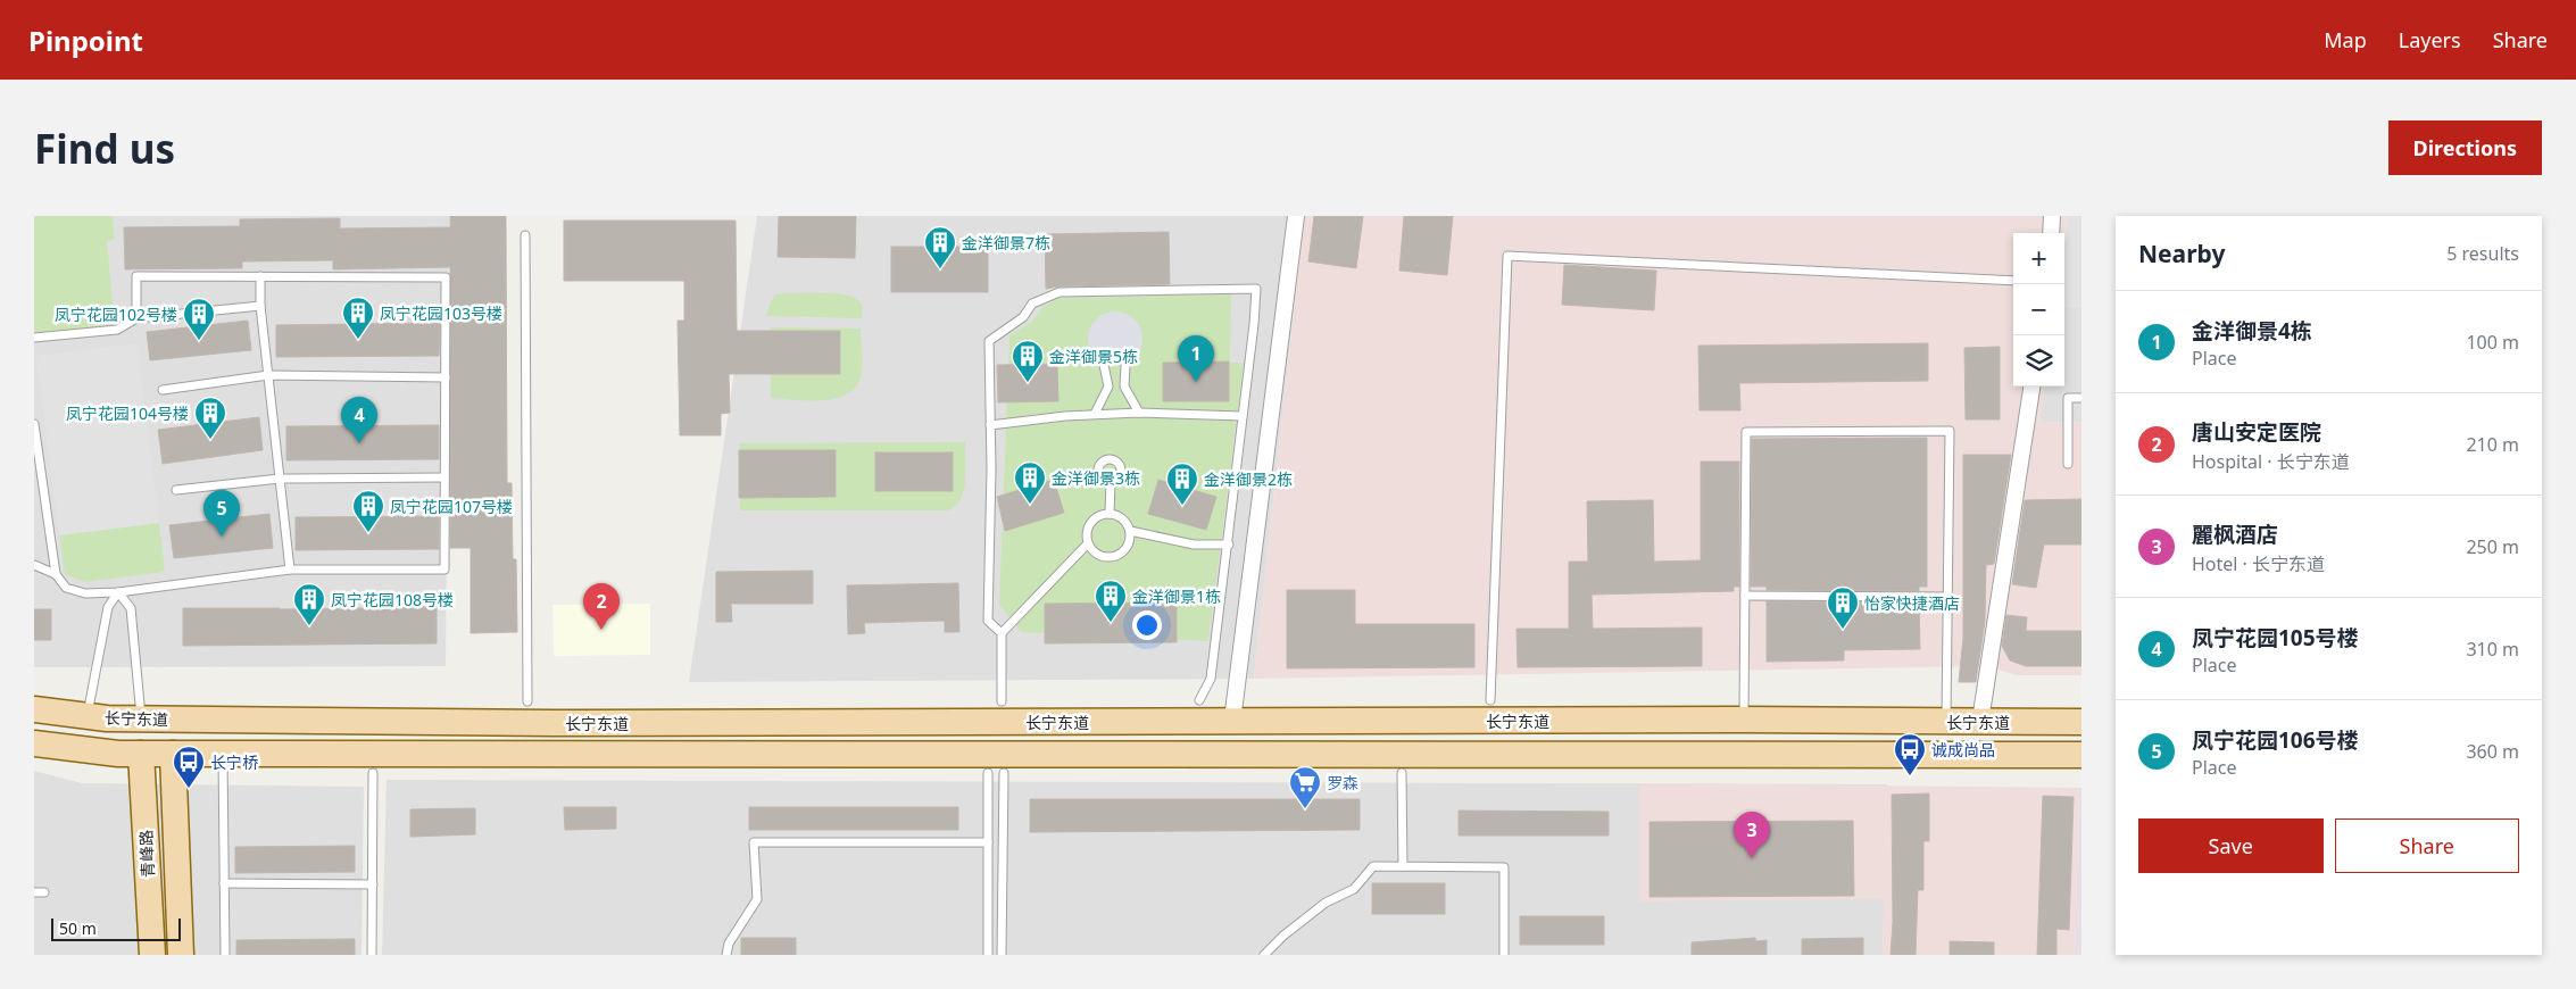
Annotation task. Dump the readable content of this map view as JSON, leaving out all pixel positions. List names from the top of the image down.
{
  "streets": {
    "main road": ["长宁东道", "青峰路"]
  },
  "crossings": [
    ["长宁东道", "青峰路"]
  ],
  "places": {
    "building": [
      "金洋御景7栋",
      "凤宁花园103号楼",
      "凤宁花园102号楼",
      "金洋御景5栋",
      "凤宁花园104号楼",
      "金洋御景3栋",
      "金洋御景2栋",
      "凤宁花园107号楼",
      "金洋御景1栋",
      "凤宁花园108号楼",
      "怡家快捷酒店"
    ],
    "bus stop": ["诚成尚品", "长宁桥"],
    "supermarket": ["罗森"]
  },
  "scale_bar": "50 m",
  "page": {
    "header": "Pinpoint",
    "nav": ["Map", "Layers", "Share"],
    "buttons": [
      "Directions",
      ["Save", "Share"]
    ],
    "title": "Find us",
    "heading": ["Nearby", "5 results"],
    "map_buttons": ["+", "−"],
    "list": [
      {
        "mark": "1",
        "name": "金洋御景4栋",
        "note": "Place",
        "value": "100 m"
      },
      {
        "mark": "2",
        "name": "唐山安定医院",
        "note": "Hospital · 长宁东道",
        "value": "210 m"
      },
      {
        "mark": "3",
        "name": "麗枫酒店",
        "note": "Hotel · 长宁东道",
        "value": "250 m"
      },
      {
        "mark": "4",
        "name": "凤宁花园105号楼",
        "note": "Place",
        "value": "310 m"
      },
      {
        "mark": "5",
        "name": "凤宁花园106号楼",
        "note": "Place",
        "value": "360 m"
      }
    ],
    "pins": [
      "1",
      "4",
      "5",
      "2",
      "3"
    ],
    "scale": "50 m"
  }
}
